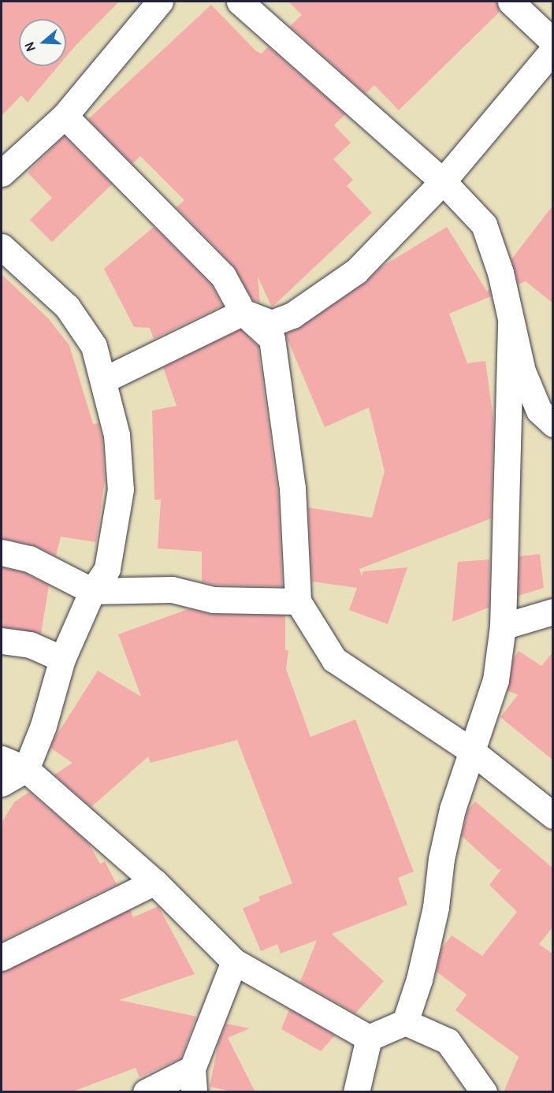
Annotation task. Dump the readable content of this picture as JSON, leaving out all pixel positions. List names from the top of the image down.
{
  "north": "left"
}
